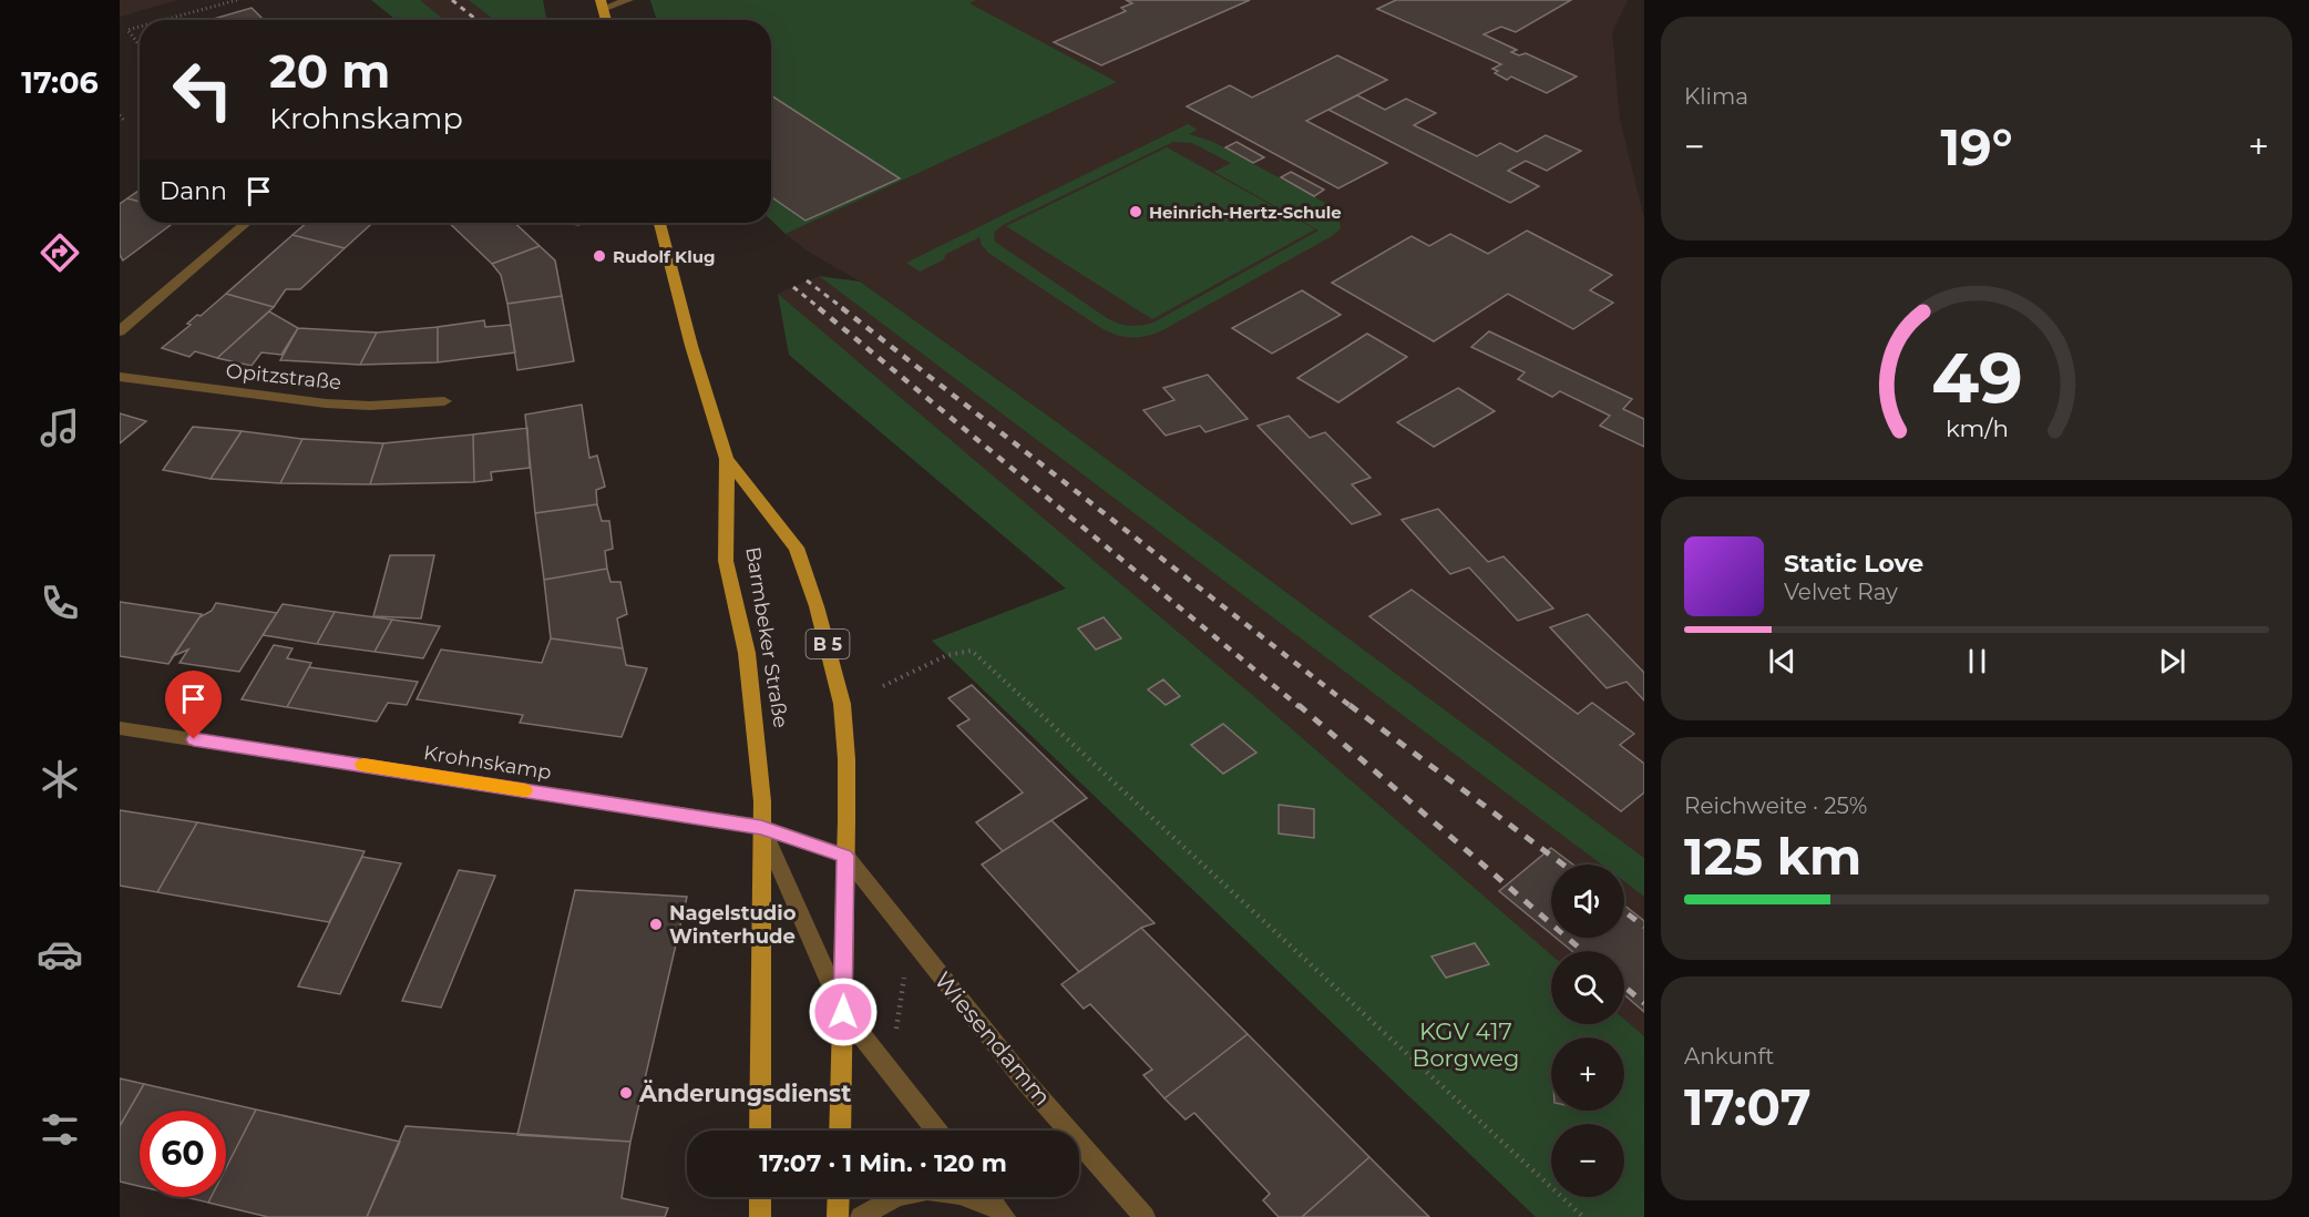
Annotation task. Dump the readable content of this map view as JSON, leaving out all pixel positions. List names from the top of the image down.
{
  "streets": {
    "main road": ["Barmbeker Straße", "B 5"],
    "street": ["Opitzstraße", "Krohnskamp", "Wiesendamm"]
  },
  "crossings": [
    ["Barmbeker Straße", "Krohnskamp"],
    ["Barmbeker Straße", "Wiesendamm"],
    ["Krohnskamp", "Wiesendamm"]
  ],
  "parks": ["KGV 417 Borgweg"],
  "places": [
    "Heinrich-Hertz-Schule",
    "Rudolf Klug",
    "Nagelstudio Winterhude",
    "Änderungsdienst"
  ],
  "page": {
    "tabs": "17:06",
    "tile": [
      "Klima",
      ["Reichweite · 25%", "125 km"],
      ["Ankunft", "17:07"]
    ],
    "turn": ["20 m", "Krohnskamp"],
    "heat": ["−", "19°", "+"],
    "then": "Dann",
    "song": ["Static Love", "Velvet Ray"],
    "map_buttons": ["+", "−"],
    "limit": "60",
    "trip": "17:07 · 1 Min. · 120 m",
    "gauge": ["49", "km/h"]
  }
}
